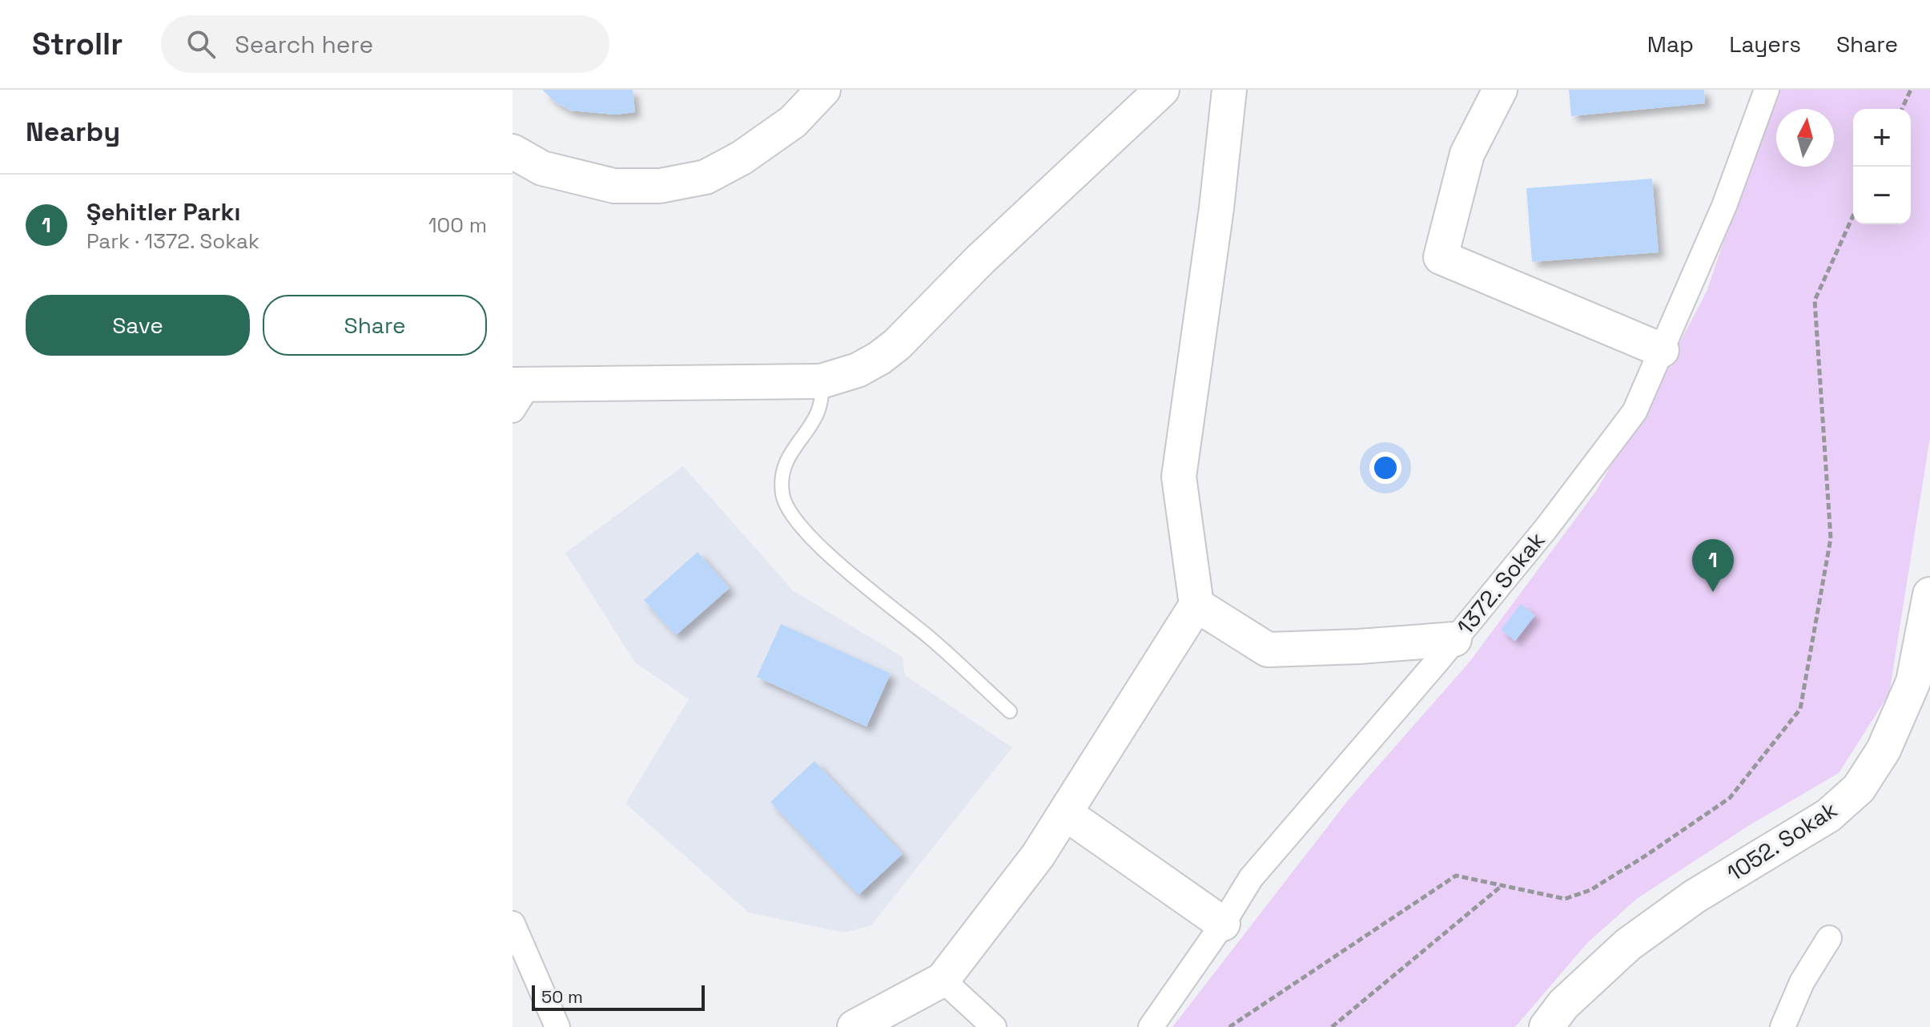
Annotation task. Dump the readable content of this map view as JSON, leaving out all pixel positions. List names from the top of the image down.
{
  "streets": {
    "street": ["1372. Sokak", "1052. Sokak"]
  },
  "scale_bar": "50 m",
  "north": "top",
  "page": {
    "header": "Strollr",
    "search": "Search here",
    "nav": ["Map", "Layers", "Share"],
    "heading": "Nearby",
    "map_buttons": ["+", "−"],
    "list": [
      {
        "mark": "1",
        "name": "Şehitler Parkı",
        "note": "Park · 1372. Sokak",
        "value": "100 m"
      }
    ],
    "buttons": ["Save", "Share"],
    "pins": "1",
    "scale": "50 m"
  }
}
